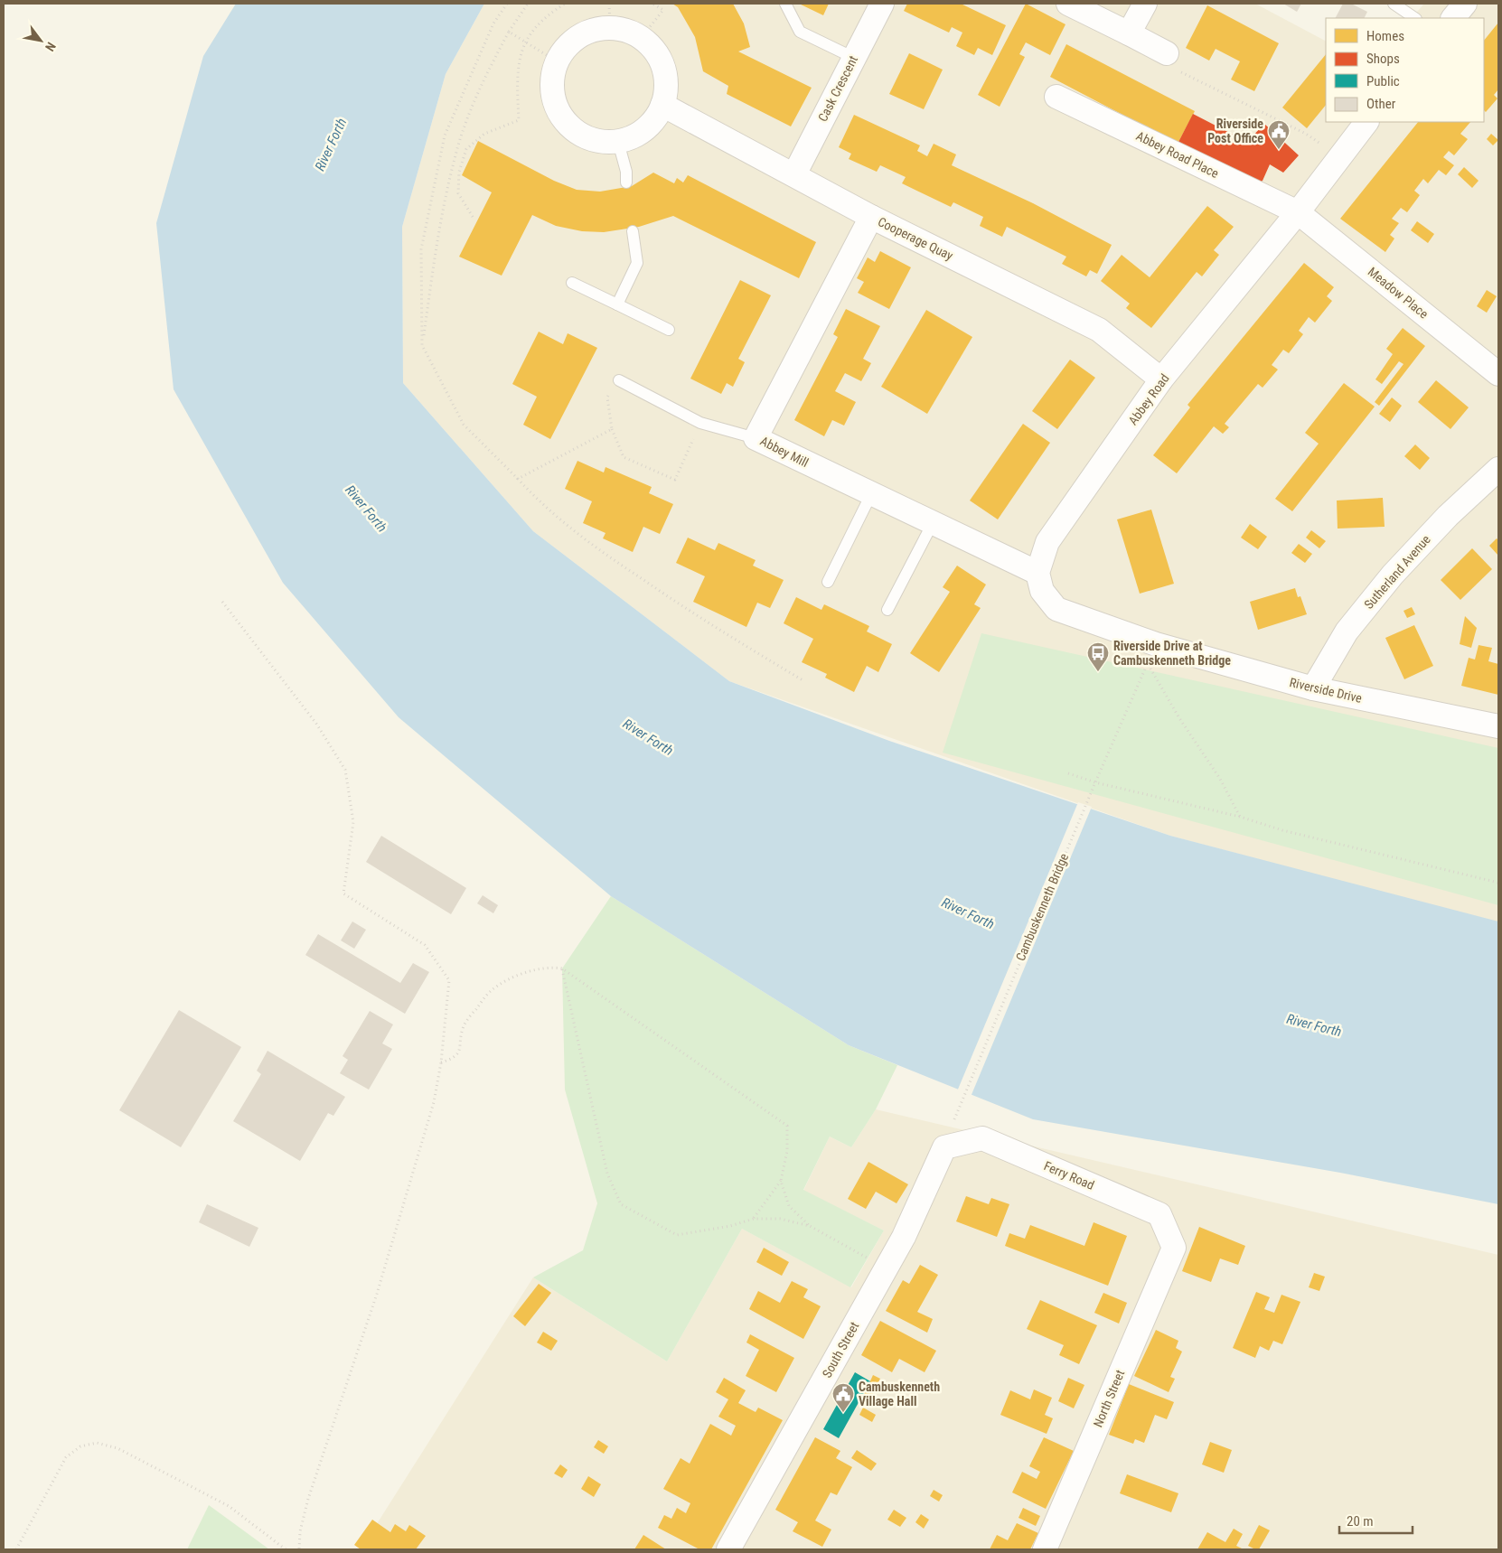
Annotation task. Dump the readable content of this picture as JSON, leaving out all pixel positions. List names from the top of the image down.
{
  "streets": {
    "street": [
      "Cask Crescent",
      "Abbey Road Place",
      "Cooperage Quay",
      "Meadow Place",
      "Abbey Road",
      "Abbey Mill",
      "Sutherland Avenue",
      "Riverside Drive",
      "Ferry Road",
      "South Street",
      "North Street"
    ],
    "path": ["Cambuskenneth Bridge"]
  },
  "crossings": [
    ["Cask Crescent", "Cooperage Quay"],
    ["Abbey Road Place", "Meadow Place"],
    ["Abbey Road Place", "Abbey Road"],
    ["Cooperage Quay", "Abbey Road"],
    ["Cooperage Quay", "Abbey Mill"],
    ["Meadow Place", "Abbey Road"],
    ["Abbey Road", "Abbey Mill"],
    ["Abbey Road", "Riverside Drive"],
    ["Abbey Mill", "Riverside Drive"],
    ["Sutherland Avenue", "Riverside Drive"],
    ["Ferry Road", "South Street"],
    ["Ferry Road", "North Street"]
  ],
  "water": ["River Forth"],
  "places": {
    "public building": ["Riverside Post Office", "Cambuskenneth Village Hall"],
    "bus stop": ["Riverside Drive at Cambuskenneth Bridge"]
  },
  "legend": [
    "Homes",
    "Shops",
    "Public",
    "Other"
  ],
  "scale_bar": "20 m",
  "north": "bottom right"
}
